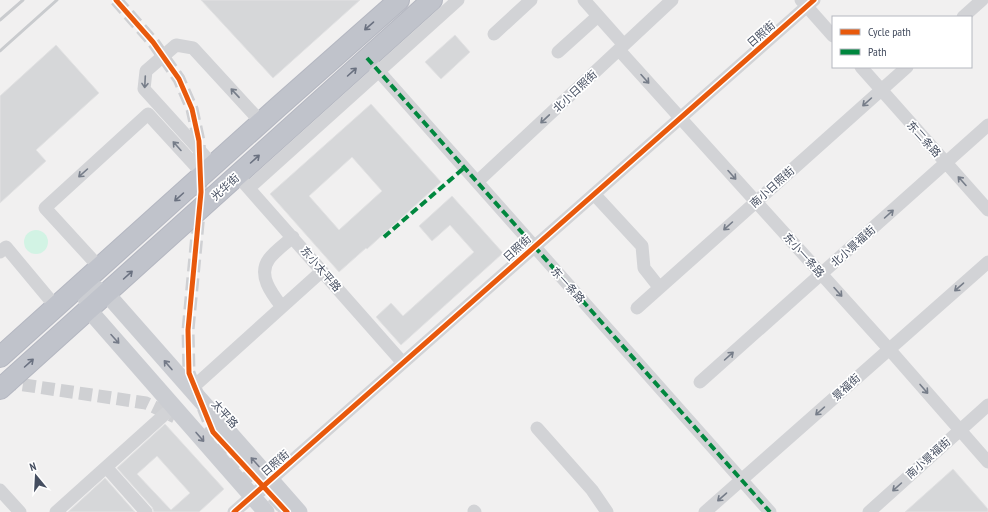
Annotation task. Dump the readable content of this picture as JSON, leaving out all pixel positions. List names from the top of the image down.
{
  "streets": {
    "highway": ["光华街"],
    "main road": ["太平路"],
    "street": [
      "日照街",
      "北小日照街",
      "东二条路",
      "南小日照街",
      "北小景福街",
      "东小一条路",
      "东小太平路",
      "东一条路",
      "景福街",
      "南小景福街"
    ]
  },
  "crossings": [
    ["日照街", "东小一条路"],
    ["日照街", "东小太平路"],
    ["日照街", "东一条路"],
    ["日照街", "太平路"],
    ["北小日照街", "东小一条路"],
    ["北小日照街", "东一条路"],
    ["东二条路", "南小日照街"],
    ["东二条路", "北小景福街"],
    ["光华街", "东小太平路"],
    ["光华街", "东一条路"],
    ["光华街", "太平路"],
    ["南小日照街", "东小一条路"],
    ["北小景福街", "东小一条路"],
    ["东小一条路", "景福街"],
    ["东小一条路", "南小景福街"],
    ["东一条路", "景福街"]
  ],
  "one_way": [
    "南小日照街",
    "北小景福街",
    "东小一条路",
    "景福街",
    "南小景福街"
  ],
  "legend": ["Cycle path", "Path"],
  "north": "top"
}
